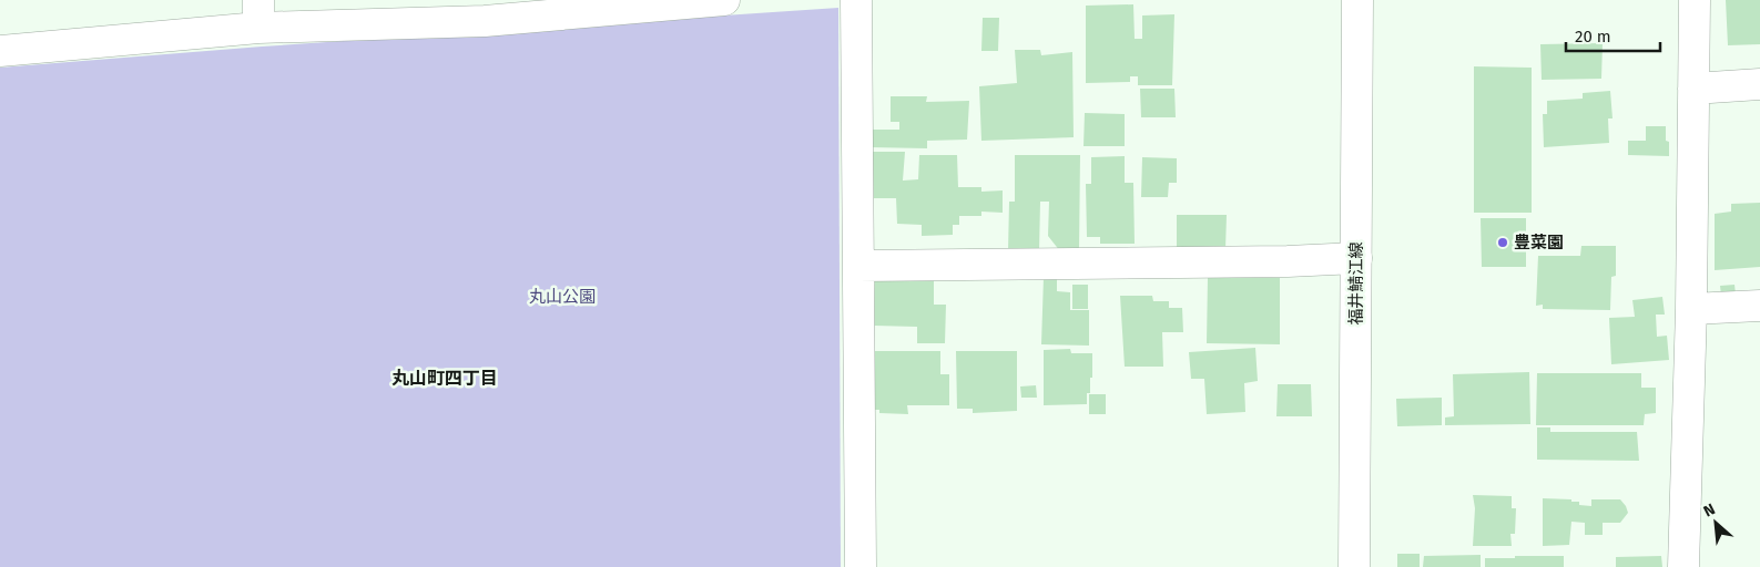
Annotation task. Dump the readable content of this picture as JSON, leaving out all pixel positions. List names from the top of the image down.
{
  "streets": {
    "street": ["福井鯖江線"]
  },
  "districts": ["丸山町四丁目"],
  "parks": ["丸山公園"],
  "places": ["豊菜園"],
  "scale_bar": "20 m",
  "north": "top left"
}
